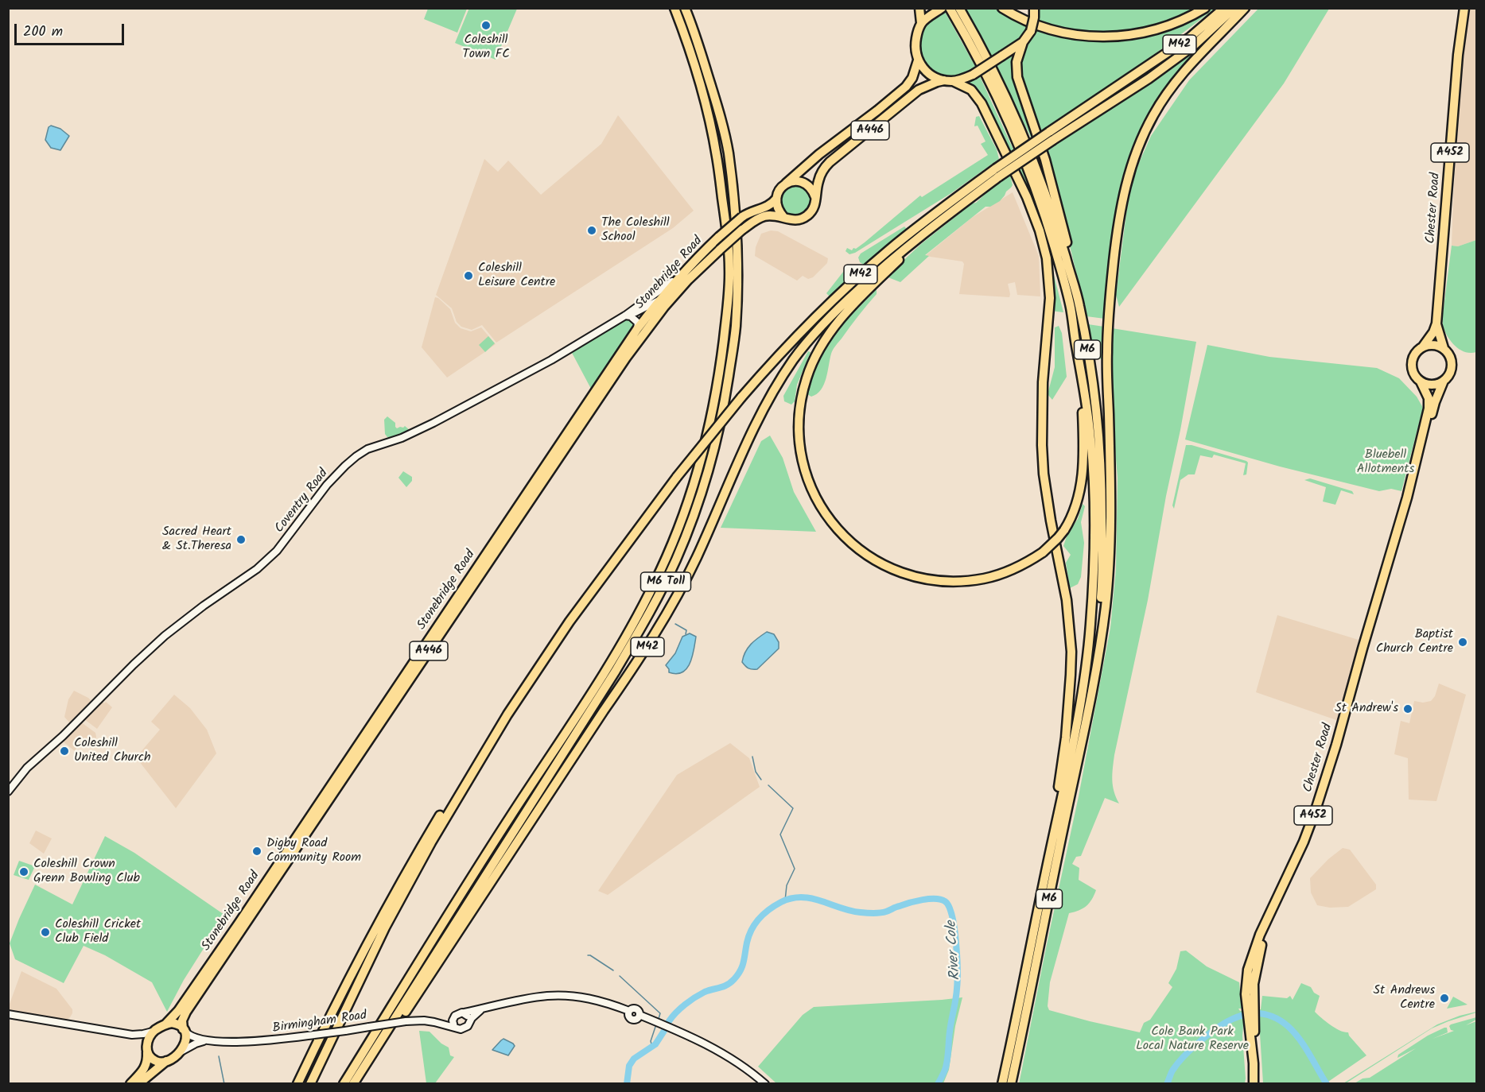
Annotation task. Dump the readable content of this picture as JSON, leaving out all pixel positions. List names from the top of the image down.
{
  "streets": {
    "highway": [
      "M42",
      "A446",
      "A452",
      "Chester Road",
      "Stonebridge Road",
      "M6",
      "M6 Toll"
    ],
    "main road": ["Coventry Road", "Birmingham Road"]
  },
  "crossings": [
    ["M42", "M6"],
    ["M42", "M6 Toll"],
    ["A446", "Stonebridge Road"],
    ["A446", "M6"],
    ["Stonebridge Road", "Birmingham Road"]
  ],
  "water": ["River Cole"],
  "parks": ["Bluebell Allotments", "Cole Bank Park Local Nature Reserve"],
  "places": [
    "Coleshill Town FC",
    "The Coleshill School",
    "Coleshill Leisure Centre",
    "Sacred Heart & St.Theresa",
    "Baptist Church Centre",
    "St Andrew's",
    "Coleshill United Church",
    "Digby Road Community Room",
    "Coleshill Crown Grenn Bowling Club",
    "Coleshill Cricket Club Field",
    "St Andrews Centre"
  ],
  "scale_bar": "200 m"
}
